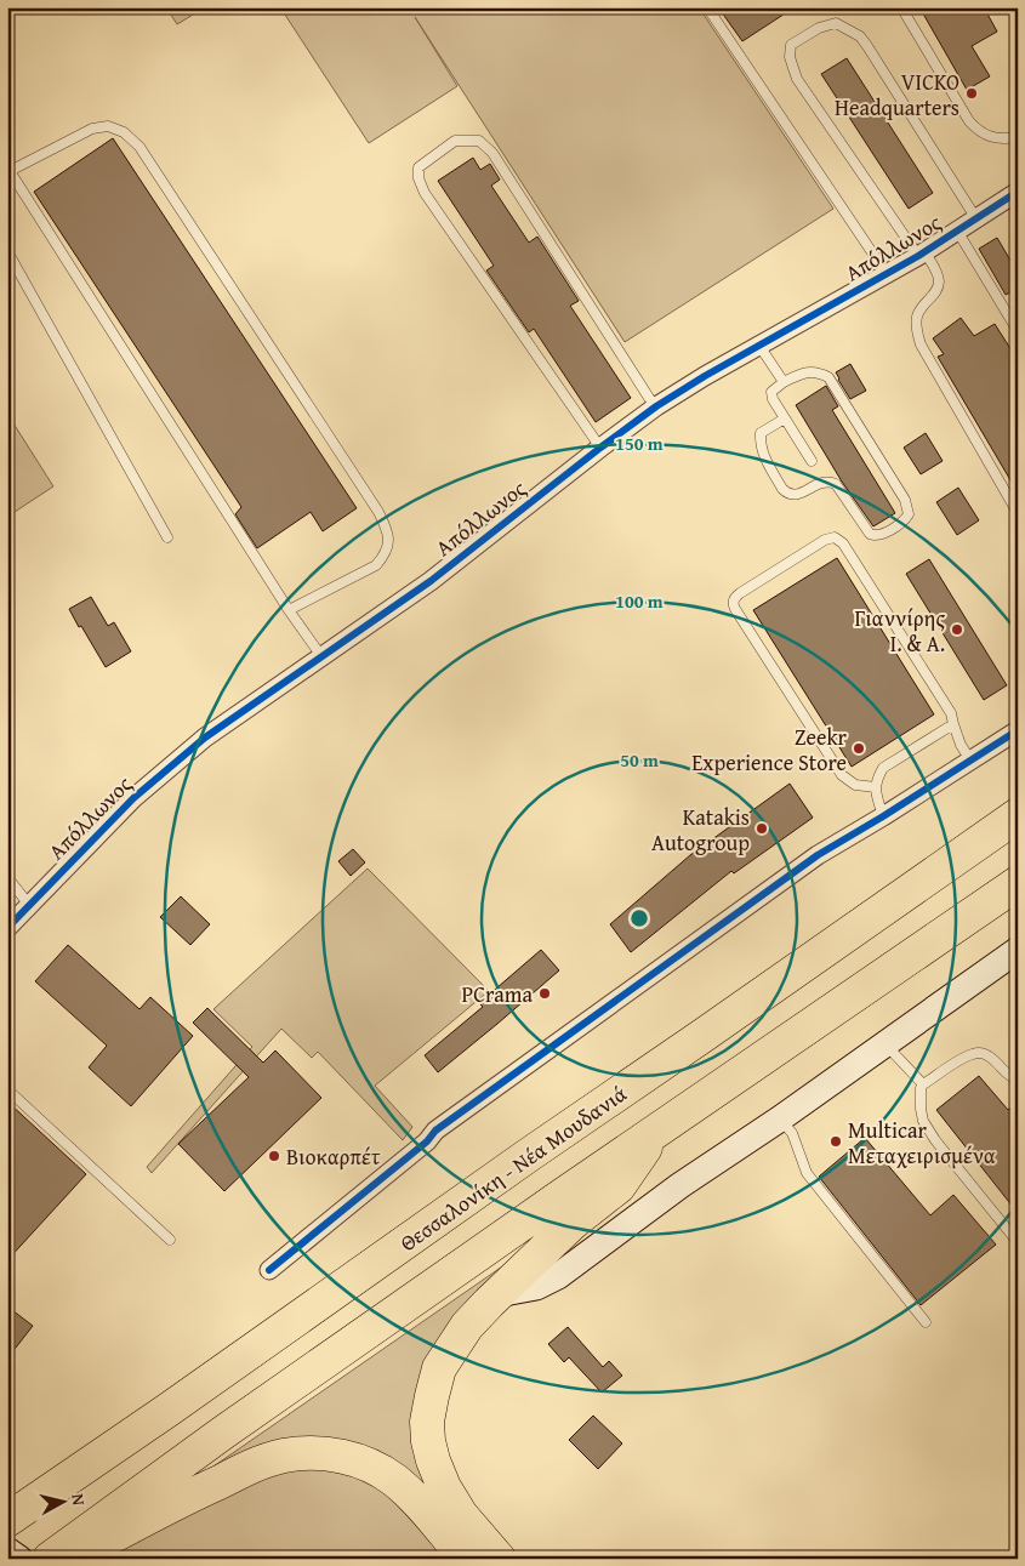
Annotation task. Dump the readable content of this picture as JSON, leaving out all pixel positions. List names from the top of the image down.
{
  "streets": {
    "highway": ["Θεσσαλονίκη - Νέα Μουδανιά"],
    "street": ["Απόλλωνος"]
  },
  "places": [
    "VICKO Headquarters",
    "Γιαννίρης Ι. & Α.",
    "Zeekr Experience Store",
    "Katakis Autogroup",
    "PCrama",
    "Multicar Μεταχειρισμένα",
    "Βιοκαρπέτ"
  ],
  "north": "right",
  "rings": ["150 m", "100 m", "50 m"]
}
